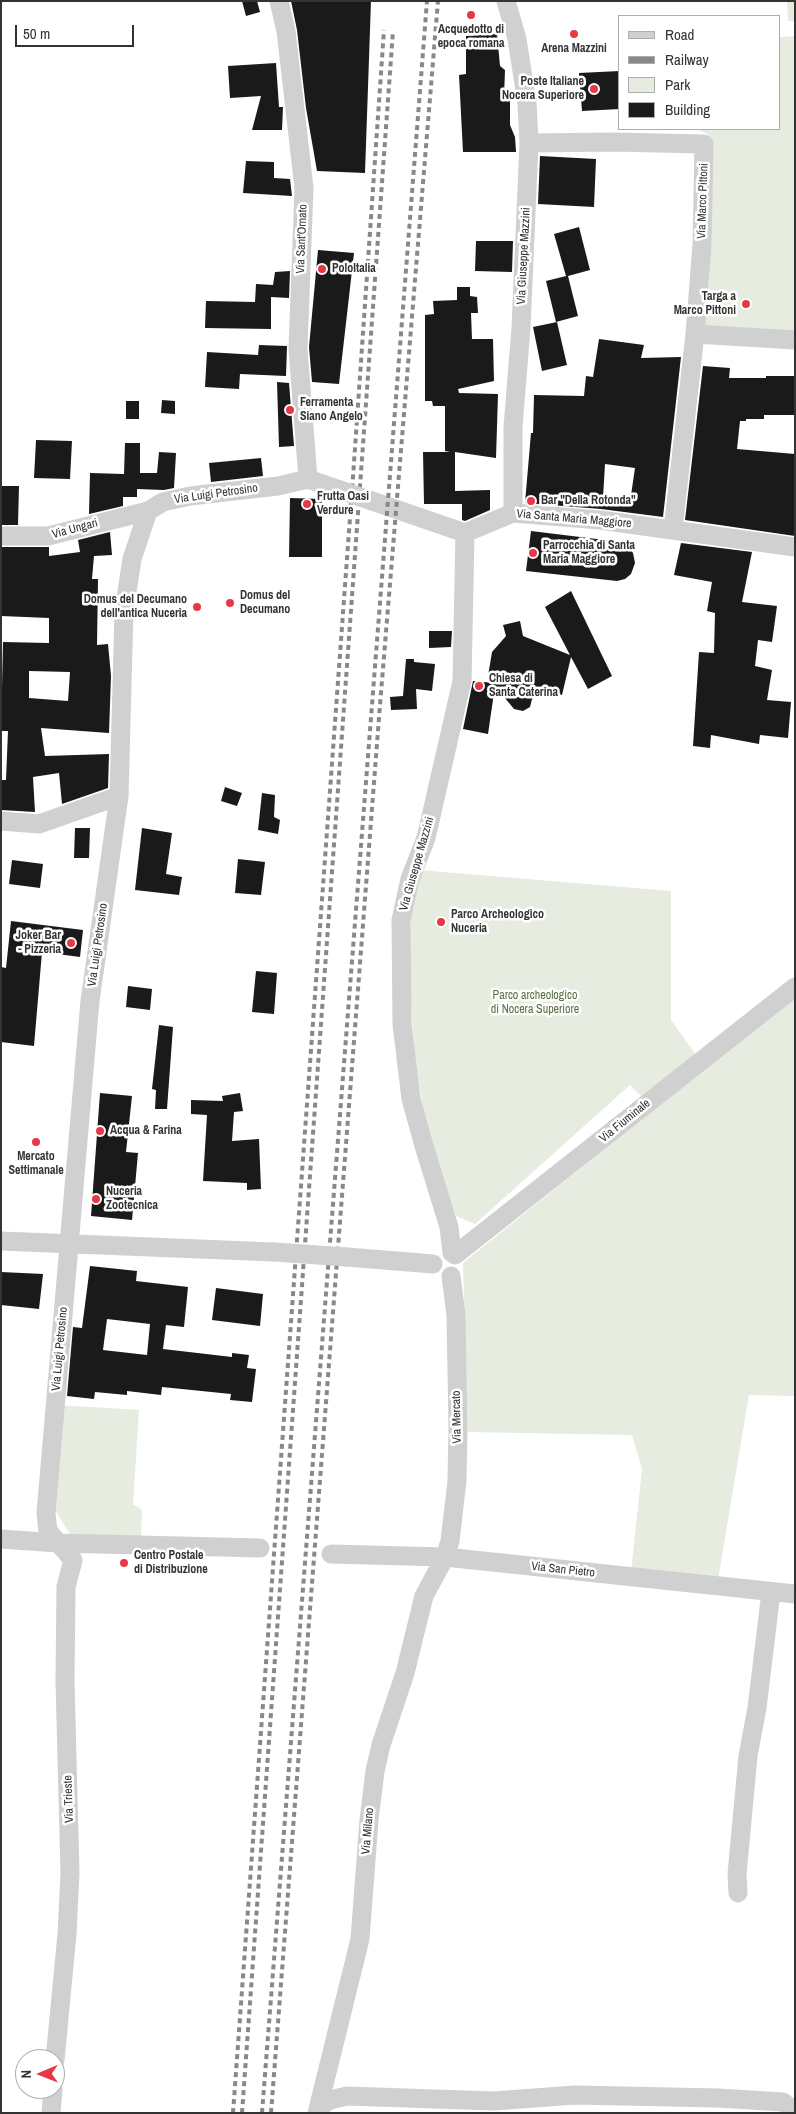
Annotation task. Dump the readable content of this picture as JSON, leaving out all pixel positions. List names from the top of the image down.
{
  "streets": {
    "street": [
      "Via Marco Pittoni",
      "Via Sant'Ornato",
      "Via Giuseppe Mazzini",
      "Via Luigi Petrosino",
      "Via Santa Maria Maggiore",
      "Via Ungari",
      "Via Fiuminale",
      "Via Mercato",
      "Via San Pietro",
      "Via Trieste",
      "Via Milano"
    ]
  },
  "crossings": [
    ["Via Marco Pittoni", "Via Giuseppe Mazzini"],
    ["Via Sant'Ornato", "Via Luigi Petrosino"],
    ["Via Giuseppe Mazzini", "Via Santa Maria Maggiore"],
    ["Via Giuseppe Mazzini", "Via Fiuminale"],
    ["Via Giuseppe Mazzini", "Via Mercato"],
    ["Via Luigi Petrosino", "Via Ungari"],
    ["Via Luigi Petrosino", "Via Trieste"],
    ["Via Fiuminale", "Via Mercato"],
    ["Via Mercato", "Via San Pietro"],
    ["Via Mercato", "Via Milano"],
    ["Via San Pietro", "Via Milano"]
  ],
  "parks": ["Parco archeologico di Nocera Superiore"],
  "places": [
    "Acquedotto di epoca romana",
    "Arena Mazzini",
    "Poste Italiane Nocera Superiore",
    "PoloItalia",
    "Targa a Marco Pittoni",
    "Ferramenta Siano Angelo",
    "Bar \"Della Rotonda\"",
    "Frutta Oasi Verdure",
    "Parrocchia di Santa Maria Maggiore",
    "Domus del Decumano",
    "Domus del Decumano dell'antica Nuceria",
    "Chiesa di Santa Caterina",
    "Parco Archeologico Nuceria",
    "Joker Bar - Pizzeria",
    "Acqua & Farina",
    "Mercato Settimanale",
    "Nuceria Zootecnica",
    "Centro Postale di Distribuzione"
  ],
  "legend": [
    "Road",
    "Railway",
    "Park",
    "Building"
  ],
  "scale_bar": "50 m",
  "north": "left"
}
